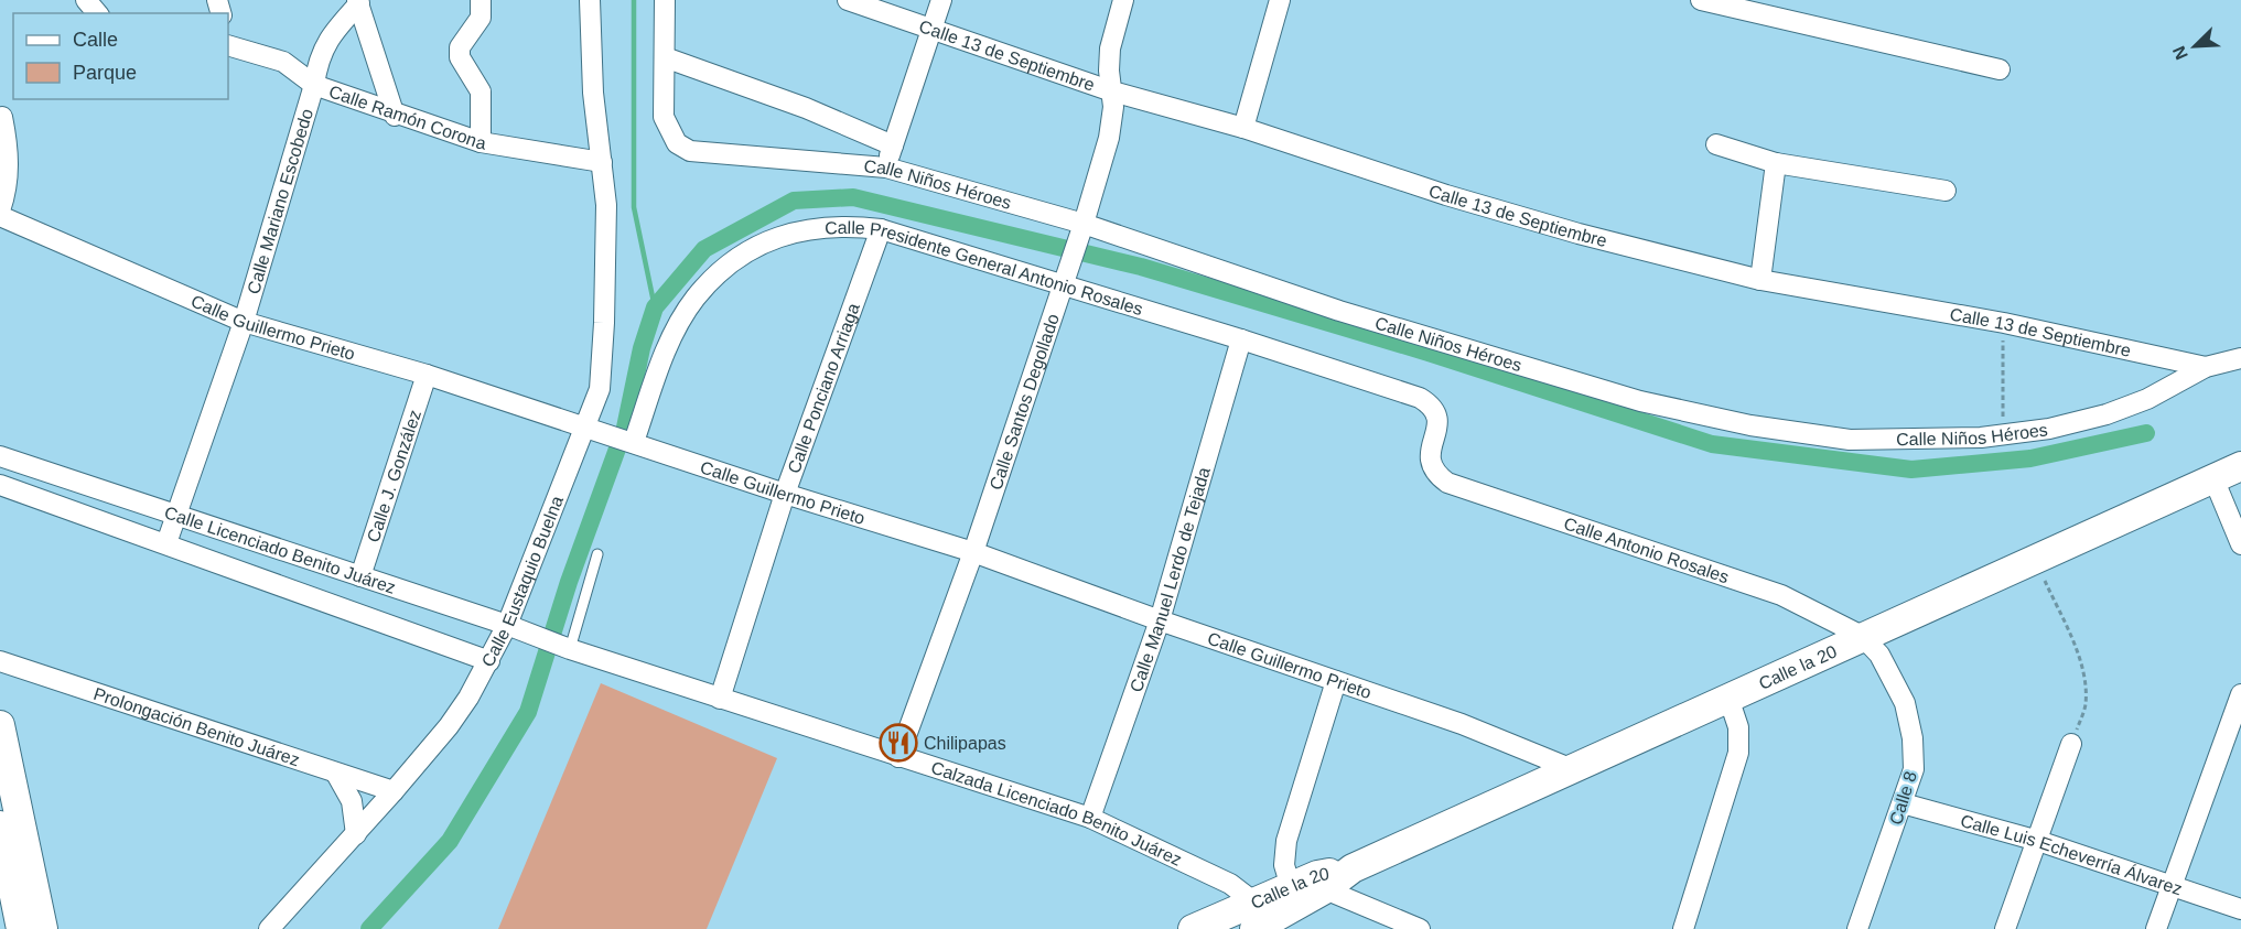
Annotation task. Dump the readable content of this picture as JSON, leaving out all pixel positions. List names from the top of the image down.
{
  "streets": {
    "street": [
      "Calle 13 de Septiembre",
      "Calle Ramón Corona",
      "Calle Niños Héroes",
      "Calle Mariano Escobedo",
      "Calle Presidente General Antonio Rosales",
      "Calle Guillermo Prieto",
      "Calle Ponciano Arriaga",
      "Calle Santos Degollado",
      "Calle J. González",
      "Calle Licenciado Benito Juárez",
      "Calle Antonio Rosales",
      "Calle Manuel Lerdo de Tejada",
      "Calle Eustaquio Buelna",
      "Calle la 20",
      "Prolongación Benito Juárez",
      "Calle 8",
      "Calzada Licenciado Benito Juárez",
      "Calle Luis Echeverría Álvarez"
    ]
  },
  "crossings": [
    ["Calle 13 de Septiembre", "Calle Niños Héroes"],
    ["Calle 13 de Septiembre", "Calle Santos Degollado"],
    ["Calle Ramón Corona", "Calle Mariano Escobedo"],
    ["Calle Ramón Corona", "Calle Eustaquio Buelna"],
    ["Calle Niños Héroes", "Calle Santos Degollado"],
    ["Calle Mariano Escobedo", "Calle Guillermo Prieto"],
    ["Calle Mariano Escobedo", "Calle Licenciado Benito Juárez"],
    ["Calle Presidente General Antonio Rosales", "Calle Guillermo Prieto"],
    ["Calle Presidente General Antonio Rosales", "Calle Ponciano Arriaga"],
    ["Calle Presidente General Antonio Rosales", "Calle Santos Degollado"],
    ["Calle Presidente General Antonio Rosales", "Calle Antonio Rosales"],
    ["Calle Presidente General Antonio Rosales", "Calle Manuel Lerdo de Tejada"],
    ["Calle Guillermo Prieto", "Calle Ponciano Arriaga"],
    ["Calle Guillermo Prieto", "Calle Santos Degollado"],
    ["Calle Guillermo Prieto", "Calle J. González"],
    ["Calle Guillermo Prieto", "Calle Manuel Lerdo de Tejada"],
    ["Calle Guillermo Prieto", "Calle Eustaquio Buelna"],
    ["Calle Guillermo Prieto", "Calle la 20"],
    ["Calle Ponciano Arriaga", "Calzada Licenciado Benito Juárez"],
    ["Calle Santos Degollado", "Calzada Licenciado Benito Juárez"],
    ["Calle J. González", "Calle Licenciado Benito Juárez"],
    ["Calle Licenciado Benito Juárez", "Calle Eustaquio Buelna"],
    ["Calle Licenciado Benito Juárez", "Calzada Licenciado Benito Juárez"],
    ["Calle Antonio Rosales", "Calle la 20"],
    ["Calle Antonio Rosales", "Calle 8"],
    ["Calle Manuel Lerdo de Tejada", "Calzada Licenciado Benito Juárez"],
    ["Calle Eustaquio Buelna", "Prolongación Benito Juárez"],
    ["Calle la 20", "Calle 8"],
    ["Calle la 20", "Calzada Licenciado Benito Juárez"],
    ["Calle 8", "Calle Luis Echeverría Álvarez"]
  ],
  "places": {
    "restaurant": ["Chilipapas"]
  },
  "legend": ["Calle", "Parque"],
  "north": "bottom left"
}
